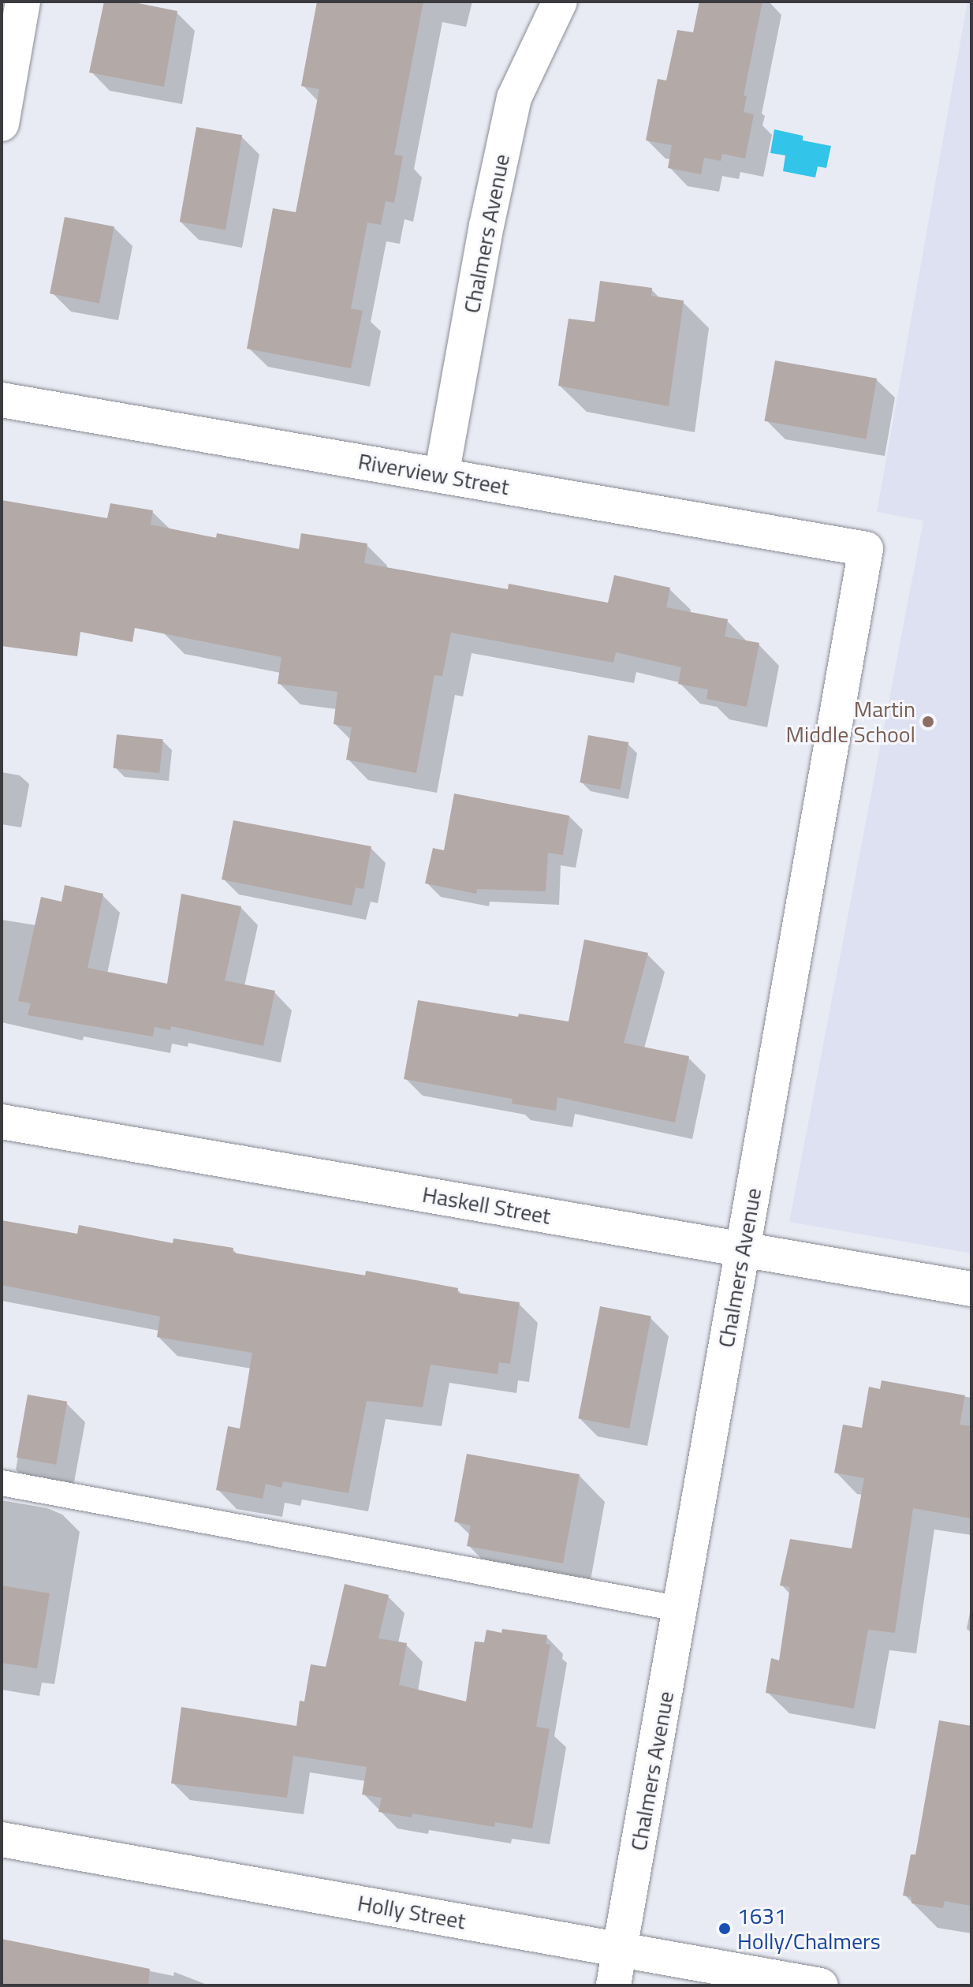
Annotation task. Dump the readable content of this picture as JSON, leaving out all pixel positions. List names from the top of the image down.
{
  "streets": {
    "street": [
      "Chalmers Avenue",
      "Riverview Street",
      "Haskell Street",
      "Holly Street"
    ]
  },
  "crossings": [
    ["Chalmers Avenue", "Riverview Street"],
    ["Chalmers Avenue", "Haskell Street"],
    ["Chalmers Avenue", "Holly Street"]
  ],
  "places": ["Martin Middle School", "1631 Holly/Chalmers"]
}
